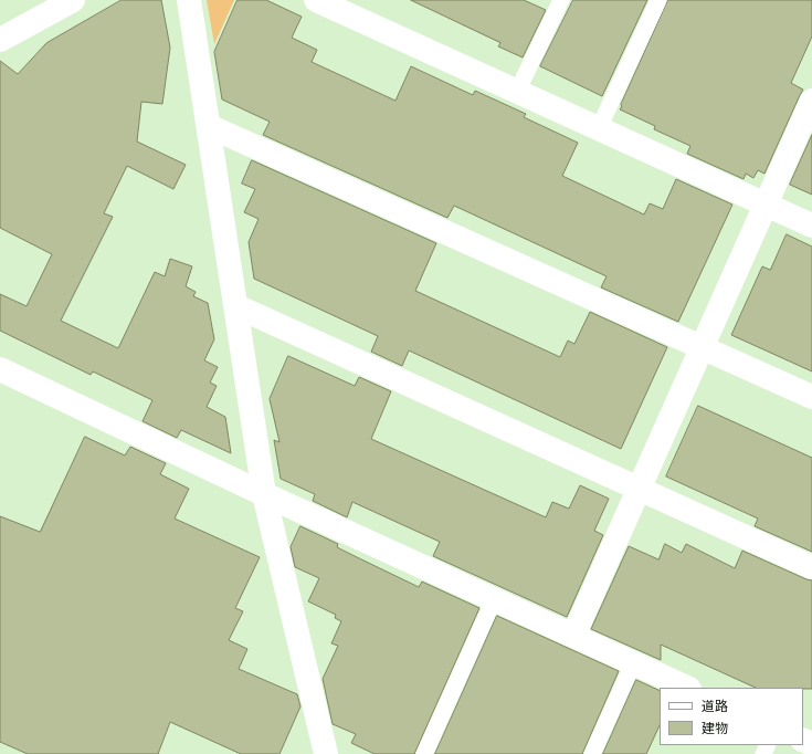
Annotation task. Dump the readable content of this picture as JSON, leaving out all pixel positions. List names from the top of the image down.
{
  "legend": ["道路", "建物"]
}
